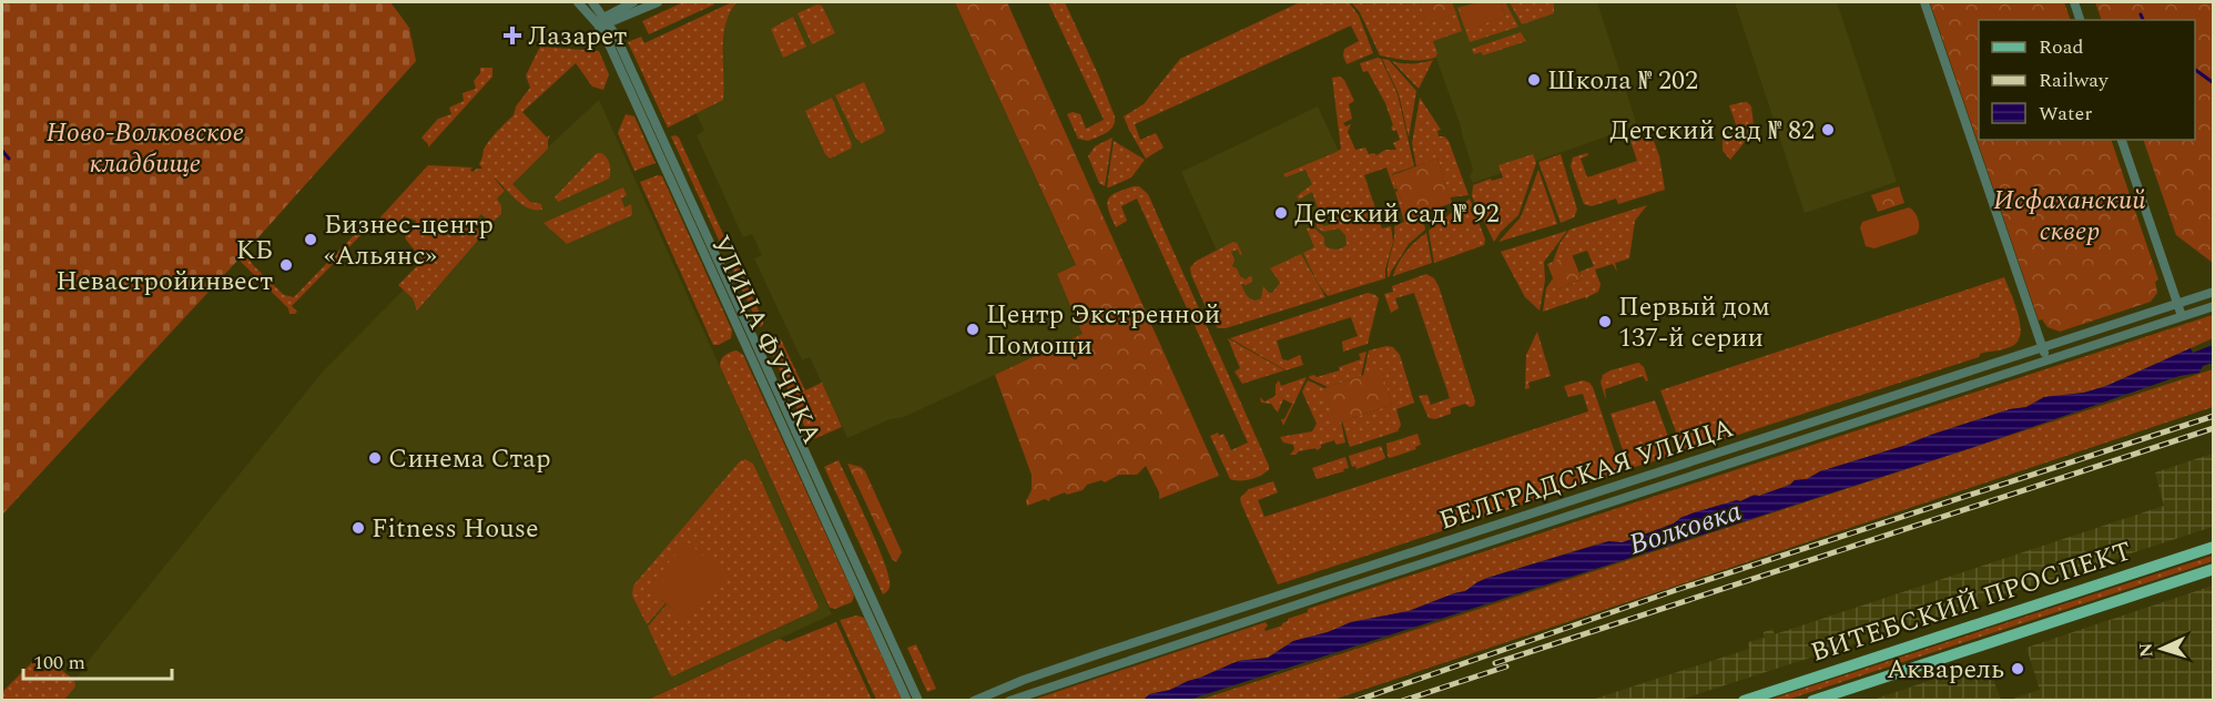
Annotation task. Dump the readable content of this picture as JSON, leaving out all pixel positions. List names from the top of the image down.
{
  "streets": {
    "main road": ["ВИТЕБСКИЙ ПРОСПЕКТ"],
    "street": ["УЛИЦА ФУЧИКА", "БЕЛГРАДСКАЯ УЛИЦА"]
  },
  "water": ["Волковка"],
  "parks": ["Ново-Волковское кладбище", "Исфаханский сквер"],
  "places": {
    "health": ["Лазарет"],
    "other": [
      "Школа № 202",
      "Детский сад № 82",
      "Детский сад № 92",
      "Бизнес-центр «Альянс»",
      "КБ Невастройинвест",
      "Первый дом 137-й серии",
      "Центр Экстренной Помощи",
      "Синема Стар",
      "Fitness House",
      "Акварель"
    ]
  },
  "legend": ["Road", "Railway", "Water"],
  "scale_bar": "100 m",
  "north": "left"
}
